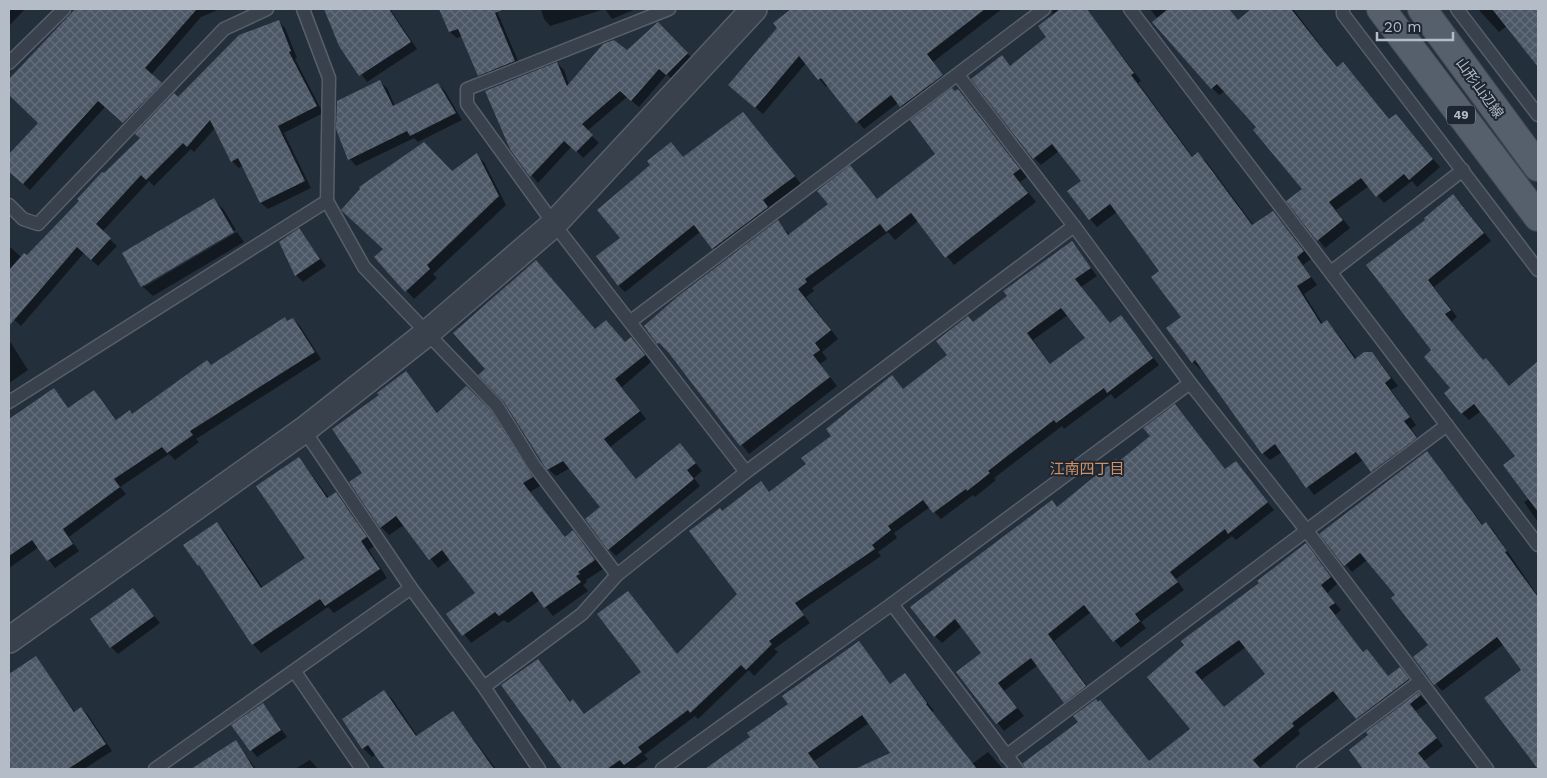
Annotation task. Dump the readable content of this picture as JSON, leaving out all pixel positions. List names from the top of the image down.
{
  "streets": {
    "main road": ["山形山辺線", "49"]
  },
  "districts": ["江南四丁目"],
  "scale_bar": "20 m"
}
